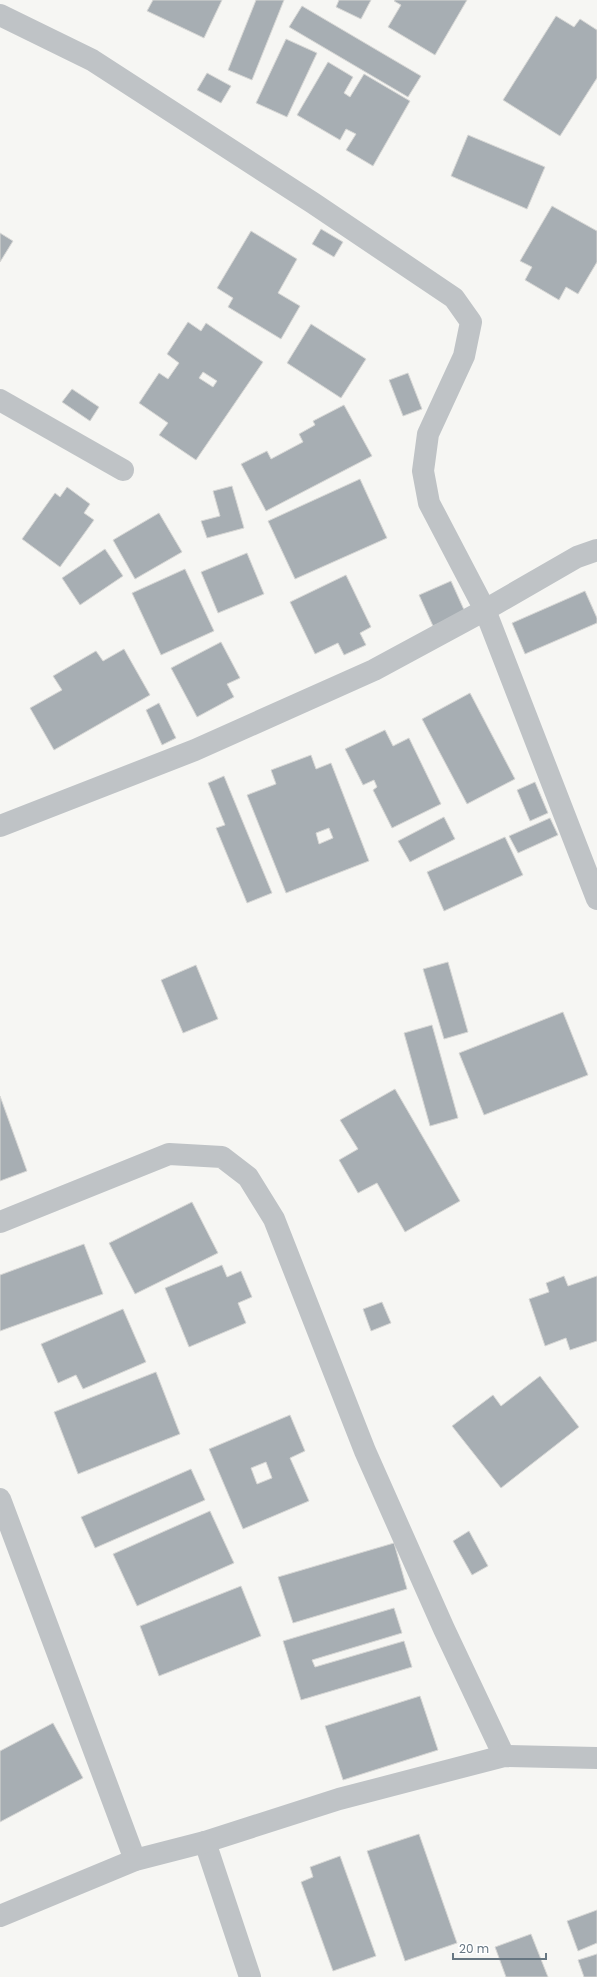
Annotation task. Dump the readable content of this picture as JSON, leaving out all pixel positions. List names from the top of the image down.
{
  "scale_bar": "20 m"
}
